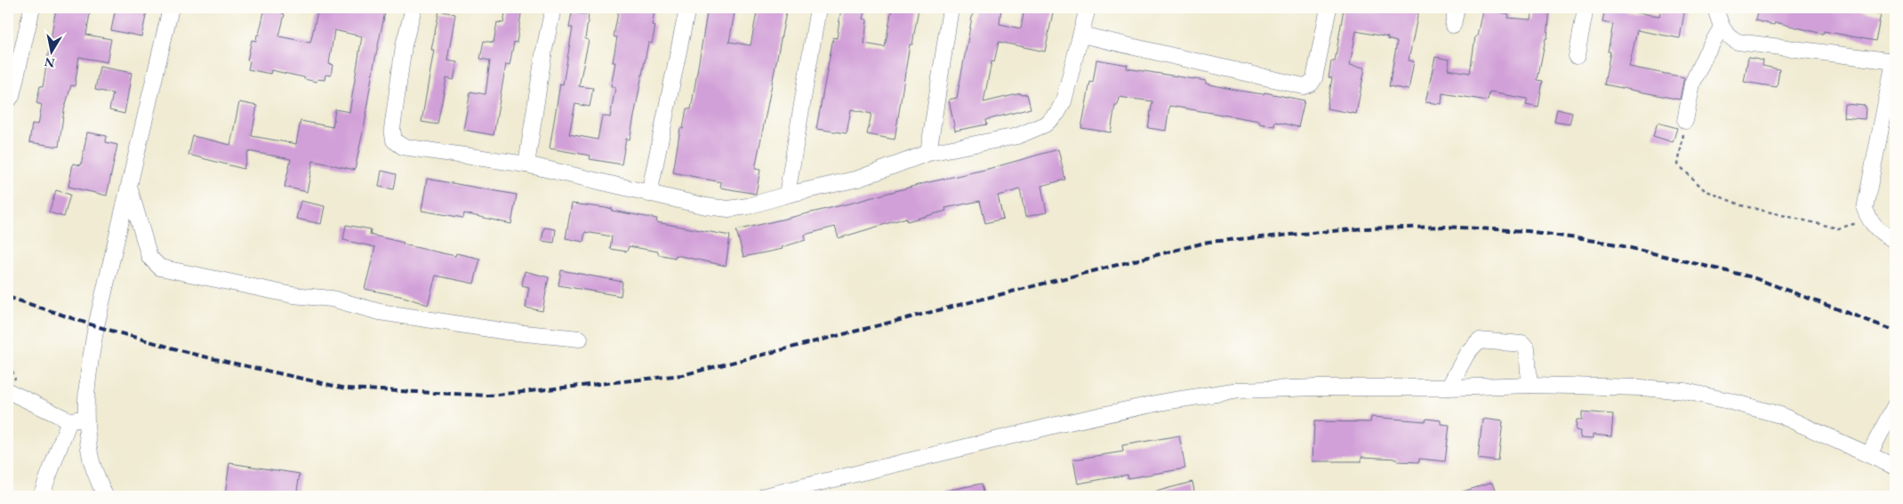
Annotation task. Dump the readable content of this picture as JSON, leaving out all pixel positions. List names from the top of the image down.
{
  "north": "bottom"
}
